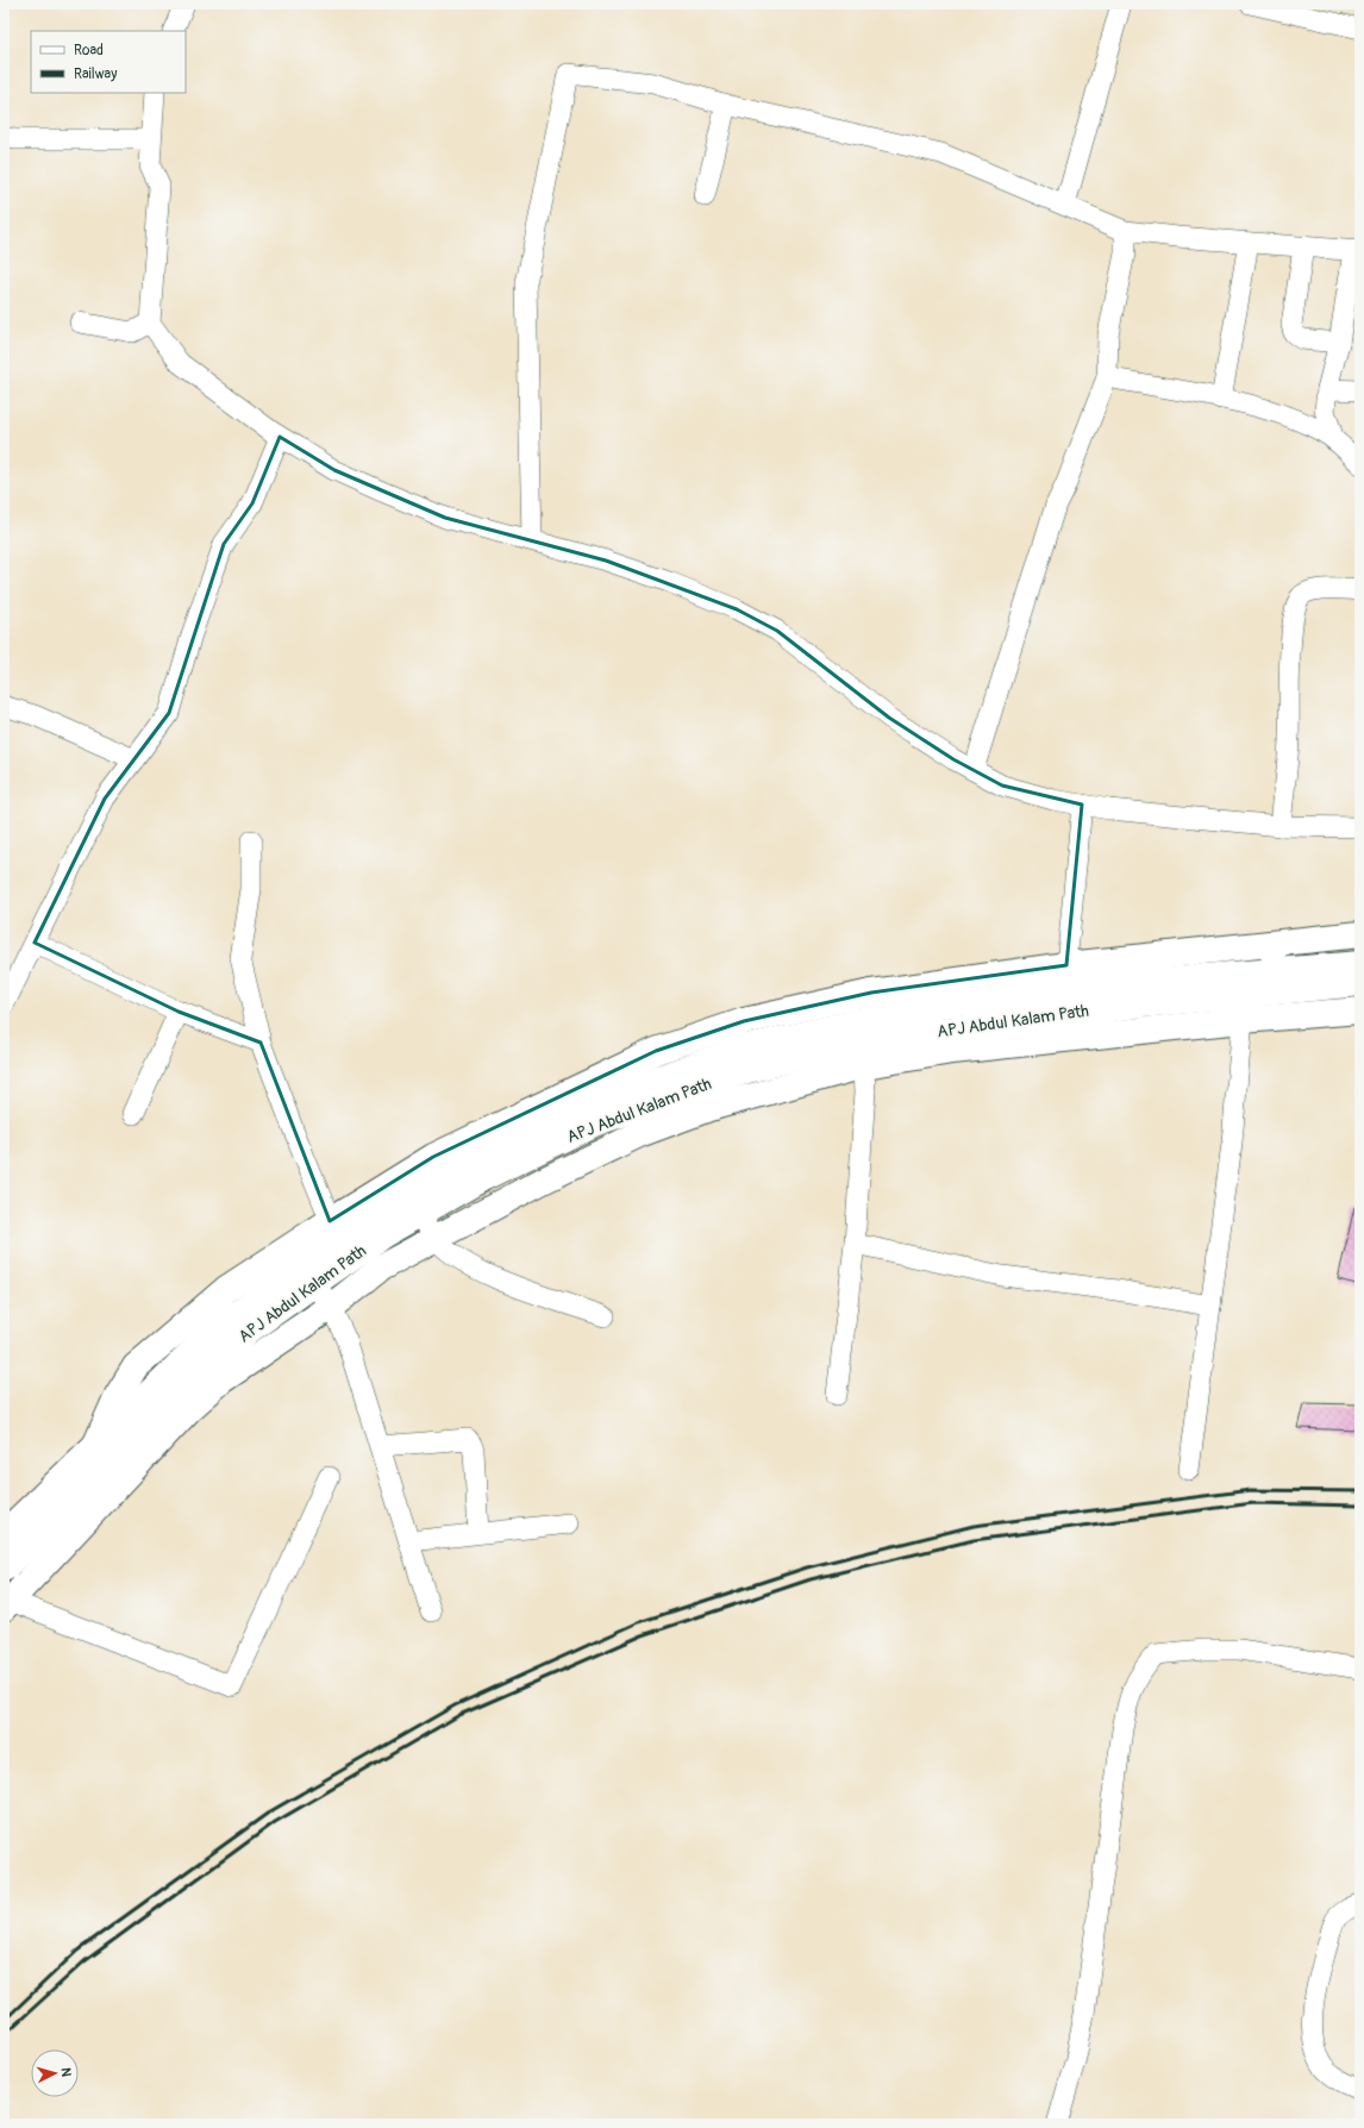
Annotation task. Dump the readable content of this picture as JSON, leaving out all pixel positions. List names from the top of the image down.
{
  "streets": {
    "main road": ["APJ Abdul Kalam Path"]
  },
  "legend": ["Road", "Railway"],
  "north": "right"
}
